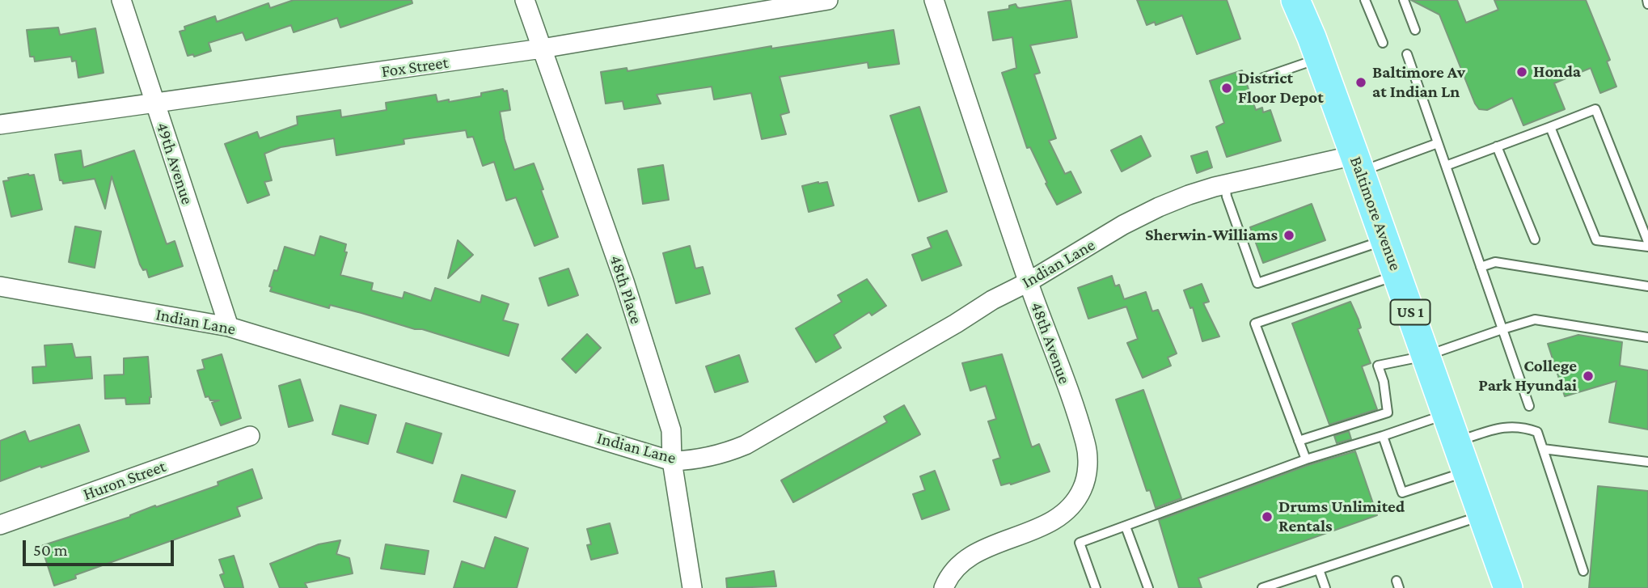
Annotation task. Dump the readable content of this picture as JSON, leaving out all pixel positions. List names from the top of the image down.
{
  "streets": {
    "main road": ["Baltimore Avenue", "US 1"],
    "street": [
      "Fox Street",
      "49th Avenue",
      "Indian Lane",
      "48th Place",
      "48th Avenue",
      "Huron Street"
    ]
  },
  "crossings": [
    ["Fox Street", "49th Avenue"],
    ["Fox Street", "48th Place"],
    ["49th Avenue", "Indian Lane"],
    ["Baltimore Avenue", "Indian Lane"],
    ["Indian Lane", "48th Place"],
    ["Indian Lane", "48th Avenue"]
  ],
  "places": [
    "Honda",
    "Baltimore Av at Indian Ln",
    "District Floor Depot",
    "Sherwin-Williams",
    "College Park Hyundai",
    "Drums Unlimited Rentals"
  ],
  "scale_bar": "50 m"
}
